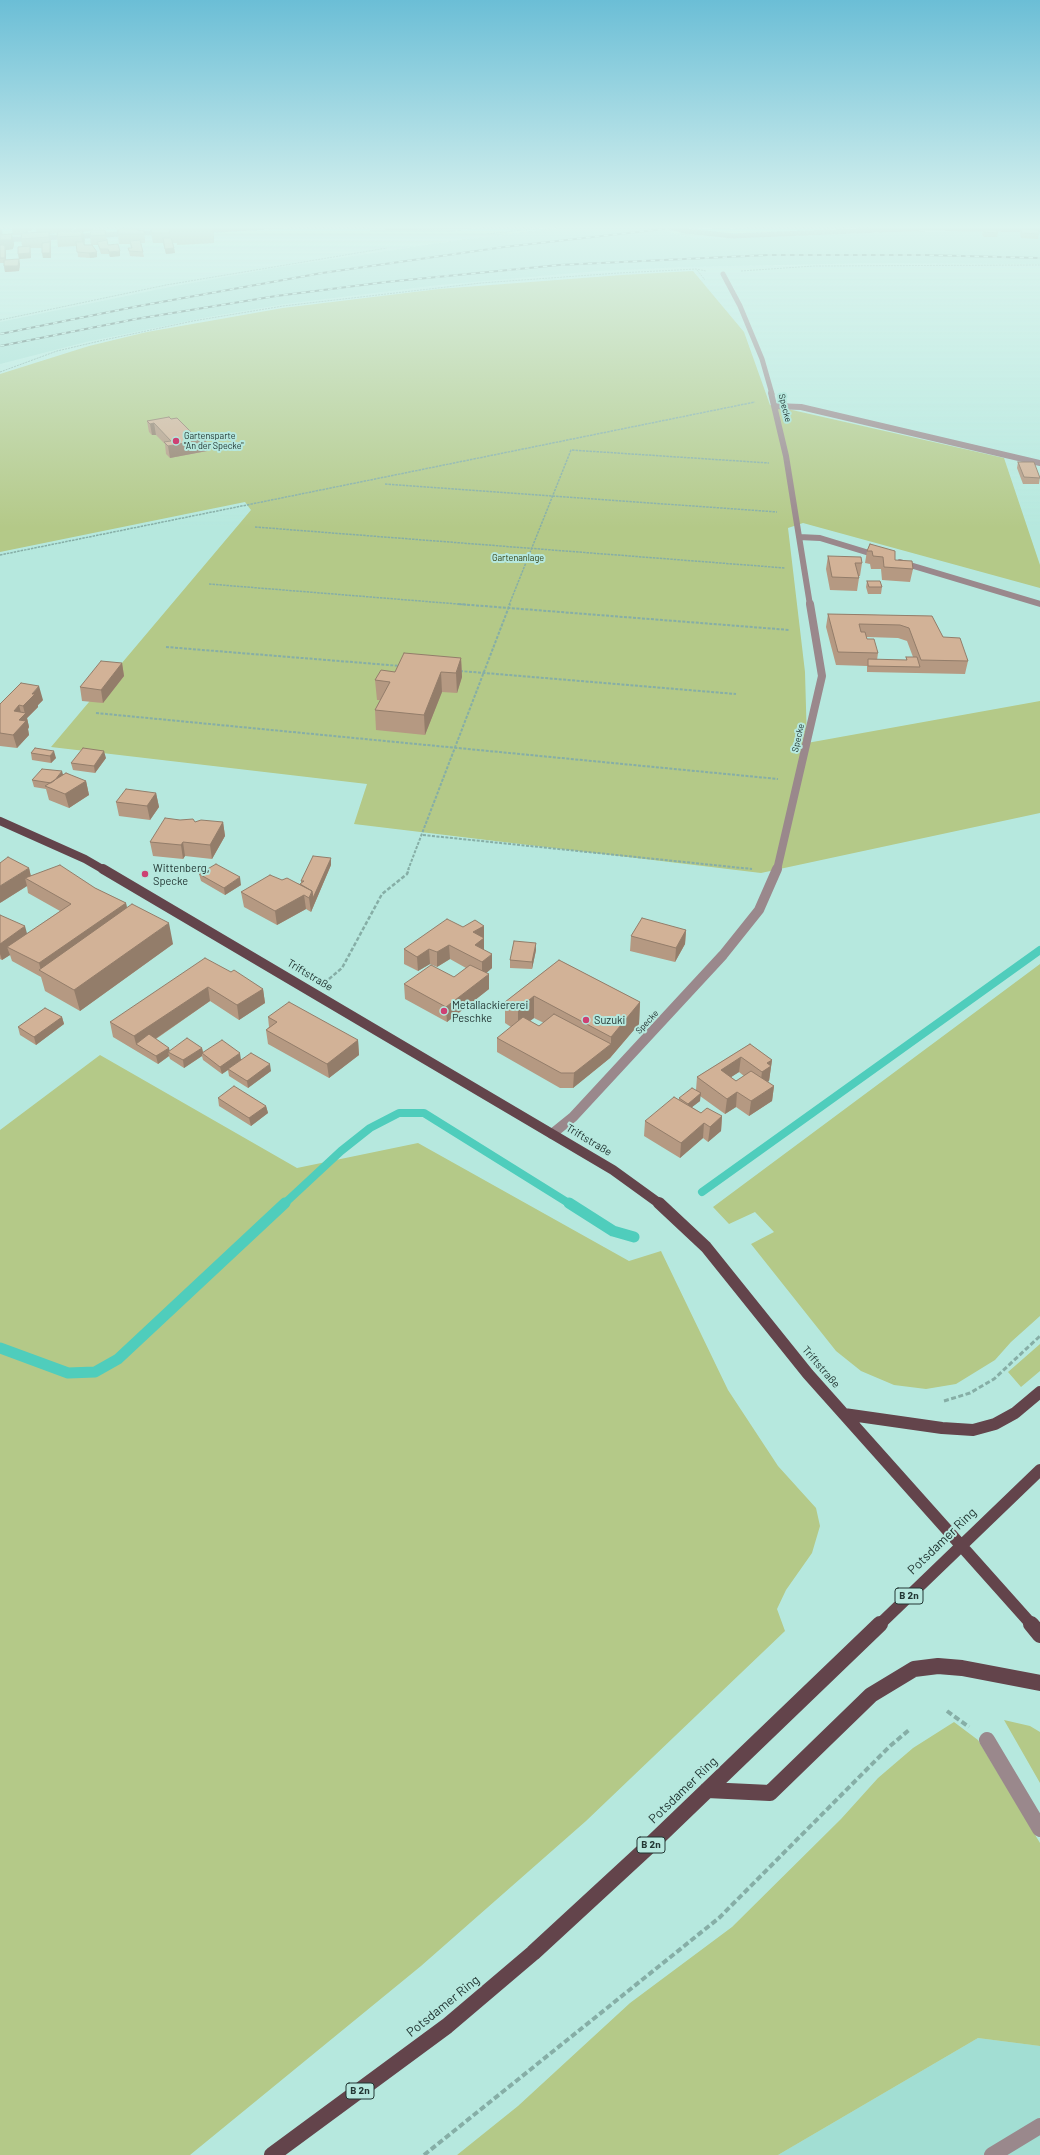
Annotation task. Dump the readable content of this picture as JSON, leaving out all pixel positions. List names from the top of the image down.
{
  "streets": {
    "main road": ["Triftstraße", "Potsdamer Ring", "B 2n"],
    "street": ["Specke"]
  },
  "crossings": [
    ["Specke", "Triftstraße"],
    ["Triftstraße", "Potsdamer Ring"]
  ],
  "parks": ["Gartenanlage"],
  "places": [
    "Gartensparte \"An der Specke\"",
    "Wittenberg, Specke",
    "Metallackiererei Peschke",
    "Suzuki"
  ]
}
